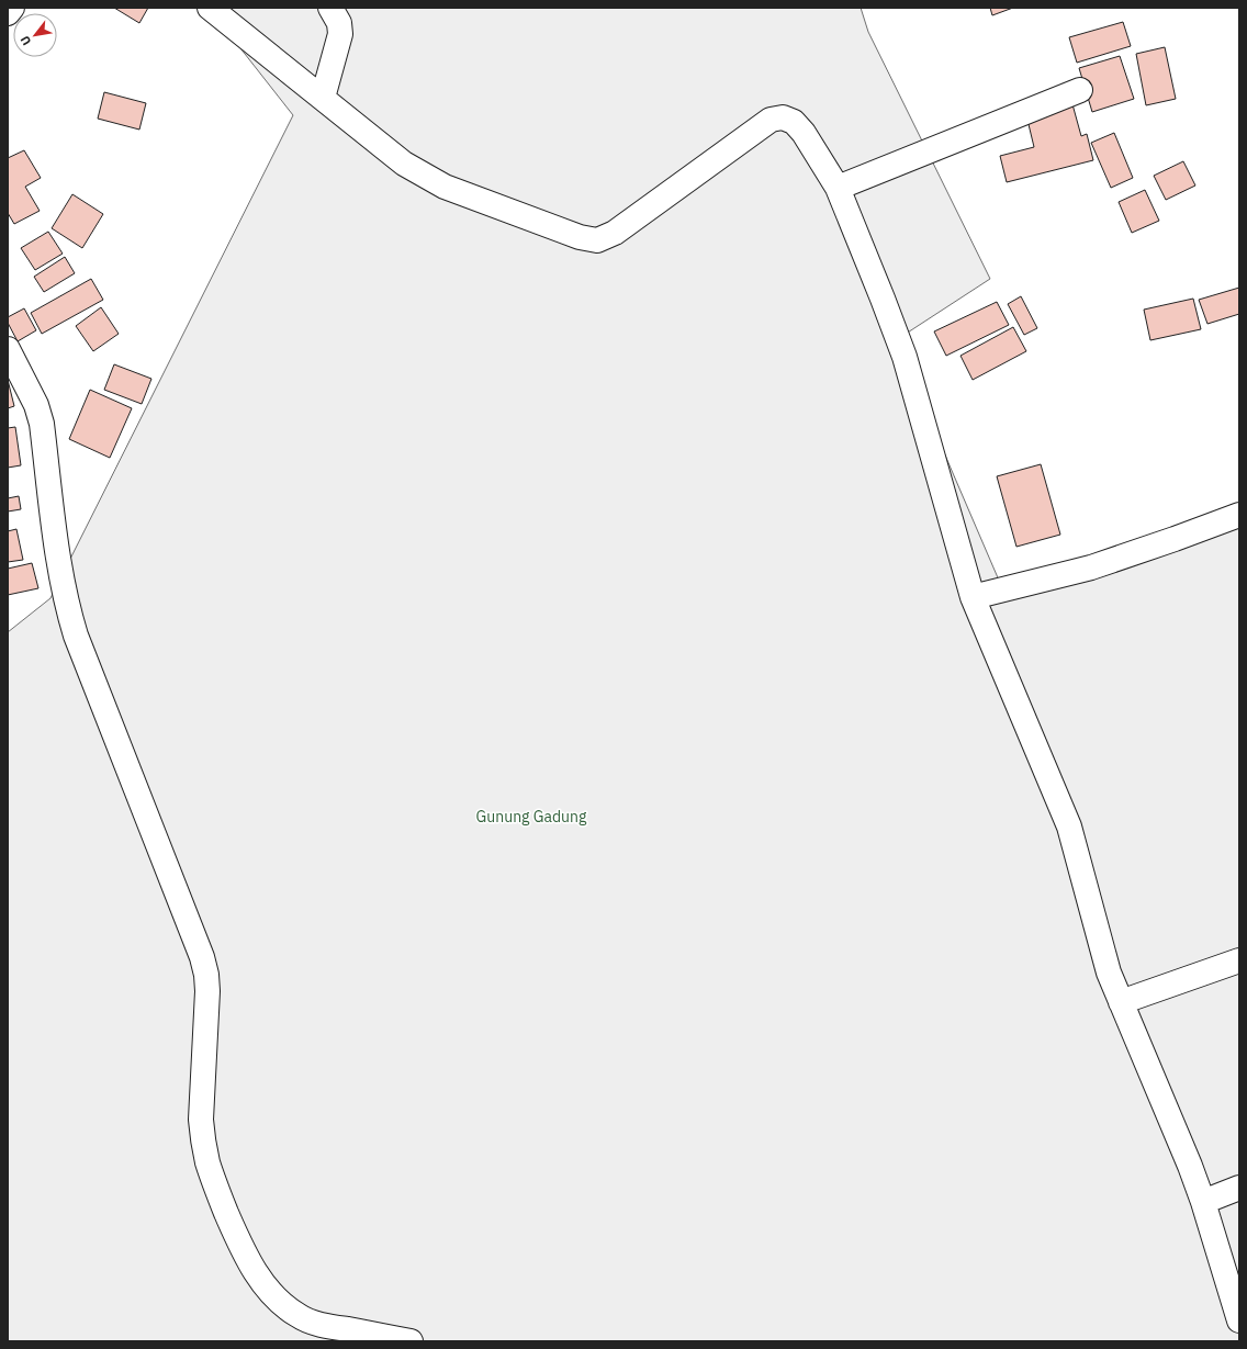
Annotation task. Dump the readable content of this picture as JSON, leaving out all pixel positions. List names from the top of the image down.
{
  "parks": ["Gunung Gadung"],
  "north": "bottom left"
}
